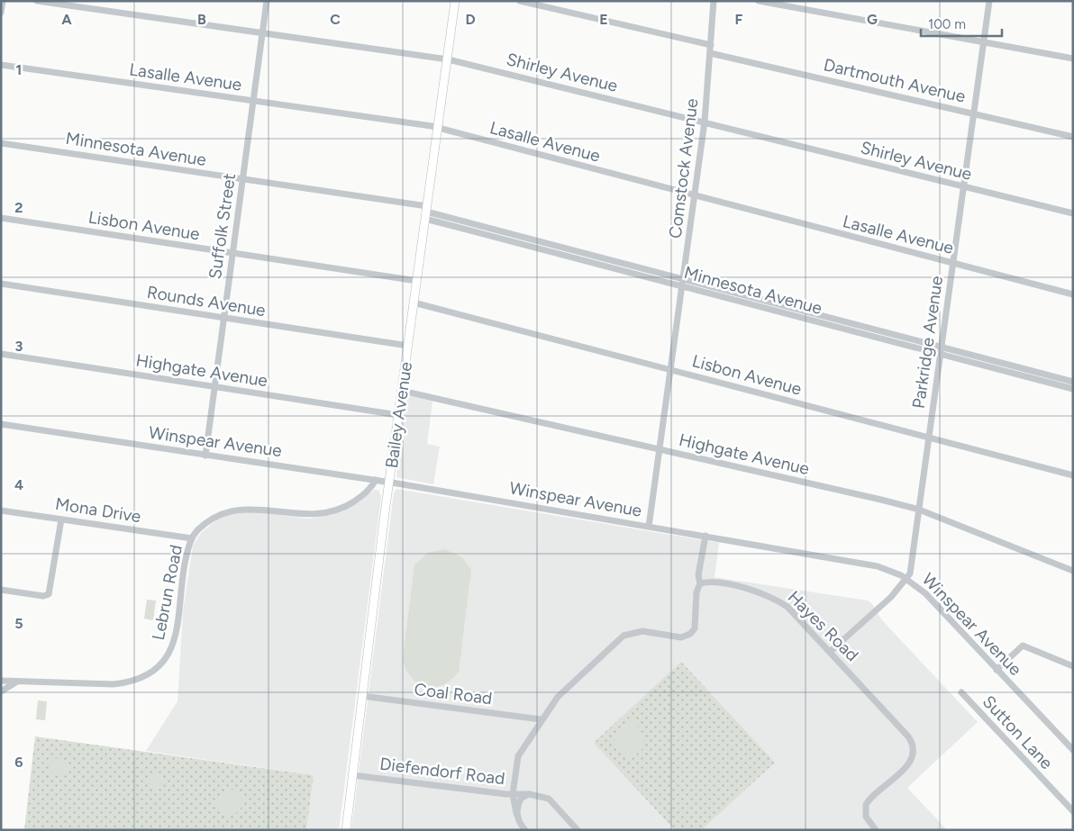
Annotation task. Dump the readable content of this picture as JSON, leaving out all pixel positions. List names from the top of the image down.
{
  "streets": {
    "main road": ["Bailey Avenue"],
    "street": [
      "Shirley Avenue",
      "Lasalle Avenue",
      "Dartmouth Avenue",
      "Minnesota Avenue",
      "Comstock Avenue",
      "Lisbon Avenue",
      "Suffolk Street",
      "Rounds Avenue",
      "Parkridge Avenue",
      "Highgate Avenue",
      "Winspear Avenue",
      "Mona Drive",
      "Lebrun Road",
      "Hayes Road",
      "Coal Road",
      "Sutton Lane",
      "Diefendorf Road"
    ]
  },
  "crossings": [
    ["Shirley Avenue", "Comstock Avenue"],
    ["Shirley Avenue", "Suffolk Street"],
    ["Shirley Avenue", "Parkridge Avenue"],
    ["Shirley Avenue", "Bailey Avenue"],
    ["Lasalle Avenue", "Comstock Avenue"],
    ["Lasalle Avenue", "Suffolk Street"],
    ["Lasalle Avenue", "Parkridge Avenue"],
    ["Lasalle Avenue", "Bailey Avenue"],
    ["Dartmouth Avenue", "Comstock Avenue"],
    ["Dartmouth Avenue", "Parkridge Avenue"],
    ["Minnesota Avenue", "Comstock Avenue"],
    ["Minnesota Avenue", "Suffolk Street"],
    ["Minnesota Avenue", "Parkridge Avenue"],
    ["Minnesota Avenue", "Bailey Avenue"],
    ["Comstock Avenue", "Lisbon Avenue"],
    ["Comstock Avenue", "Highgate Avenue"],
    ["Comstock Avenue", "Winspear Avenue"],
    ["Lisbon Avenue", "Suffolk Street"],
    ["Lisbon Avenue", "Parkridge Avenue"],
    ["Lisbon Avenue", "Bailey Avenue"],
    ["Suffolk Street", "Rounds Avenue"],
    ["Suffolk Street", "Highgate Avenue"],
    ["Suffolk Street", "Winspear Avenue"],
    ["Rounds Avenue", "Bailey Avenue"],
    ["Parkridge Avenue", "Highgate Avenue"],
    ["Parkridge Avenue", "Winspear Avenue"],
    ["Highgate Avenue", "Bailey Avenue"],
    ["Bailey Avenue", "Winspear Avenue"],
    ["Bailey Avenue", "Coal Road"],
    ["Bailey Avenue", "Diefendorf Road"],
    ["Winspear Avenue", "Lebrun Road"],
    ["Mona Drive", "Lebrun Road"]
  ],
  "scale_bar": "100 m",
  "grid": {
    "columns": [
      "A",
      "B",
      "C",
      "D",
      "E",
      "F",
      "G"
    ],
    "rows": [
      "1",
      "2",
      "3",
      "4",
      "5",
      "6"
    ]
  }
}
